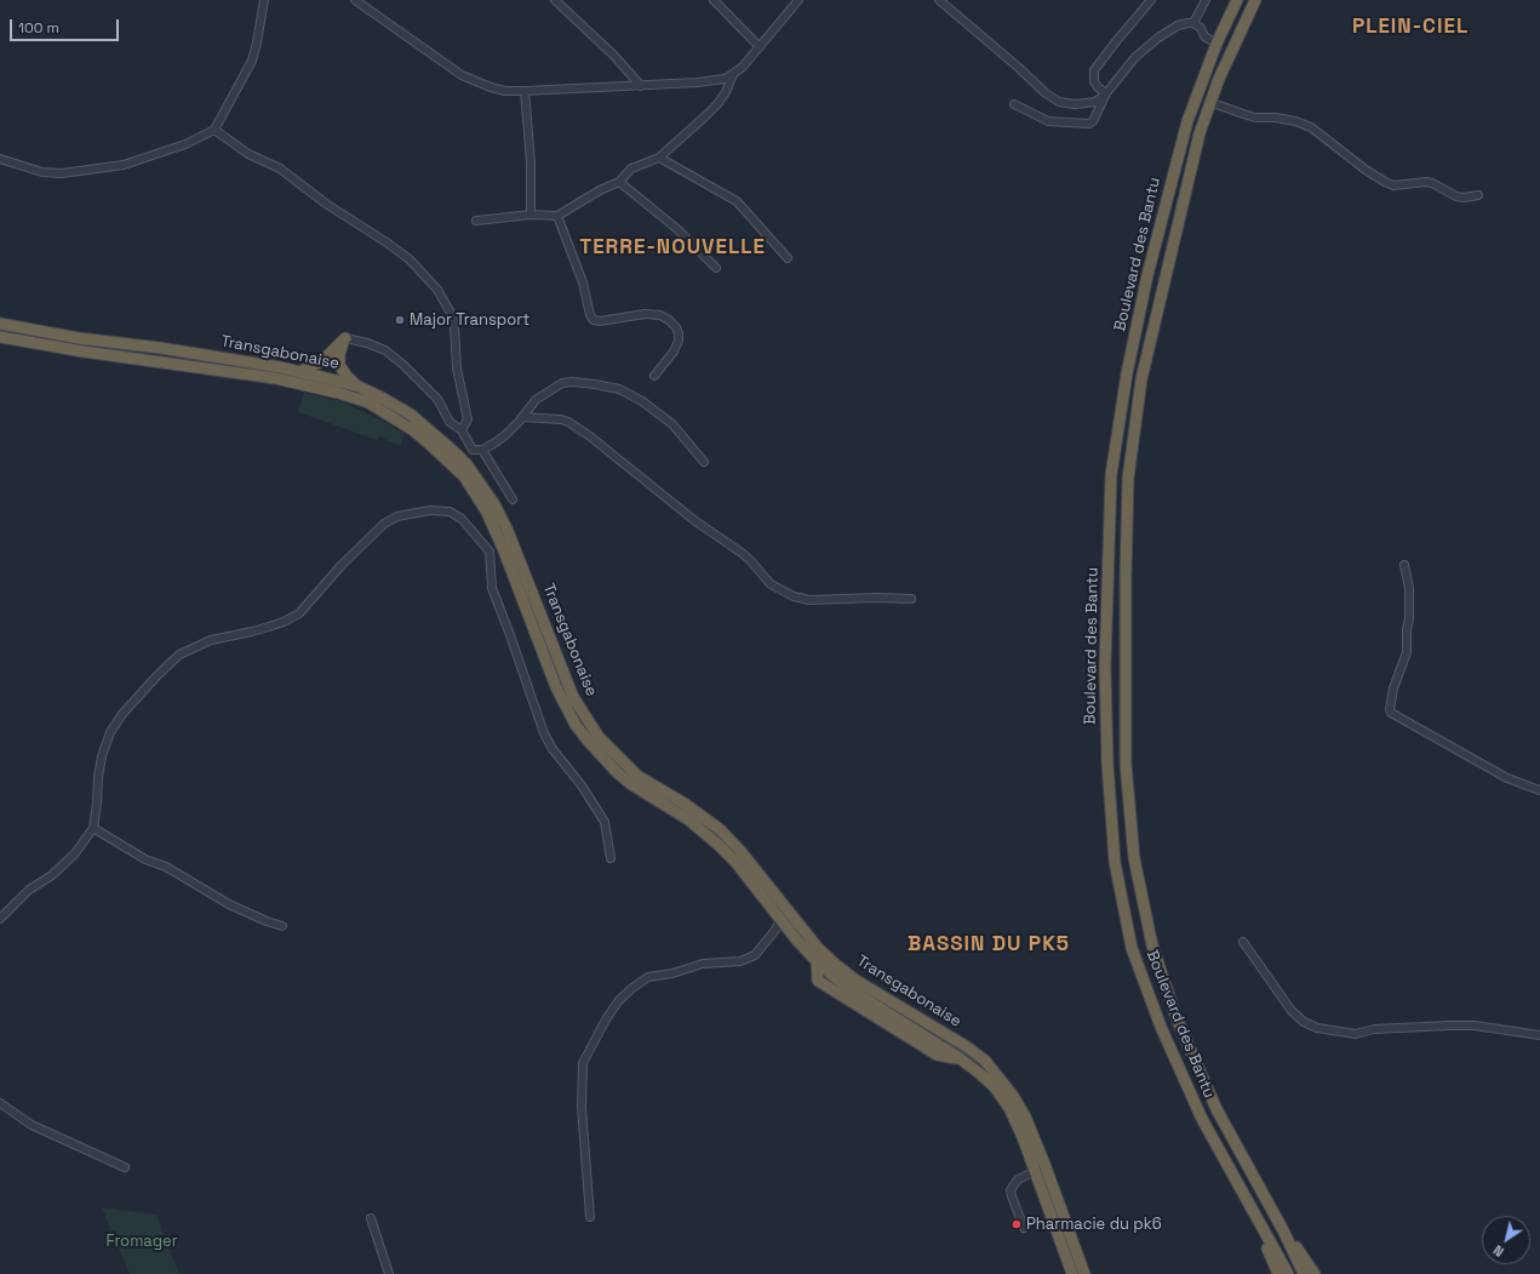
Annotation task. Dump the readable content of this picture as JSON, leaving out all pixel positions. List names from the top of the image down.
{
  "streets": {
    "highway": ["Boulevard des Bantu", "Transgabonaise"]
  },
  "districts": ["PLEIN-CIEL", "TERRE-NOUVELLE", "BASSIN DU PK5"],
  "parks": ["Fromager"],
  "places": ["Major Transport", "Pharmacie du pk6"],
  "scale_bar": "100 m",
  "north": "bottom left"
}
